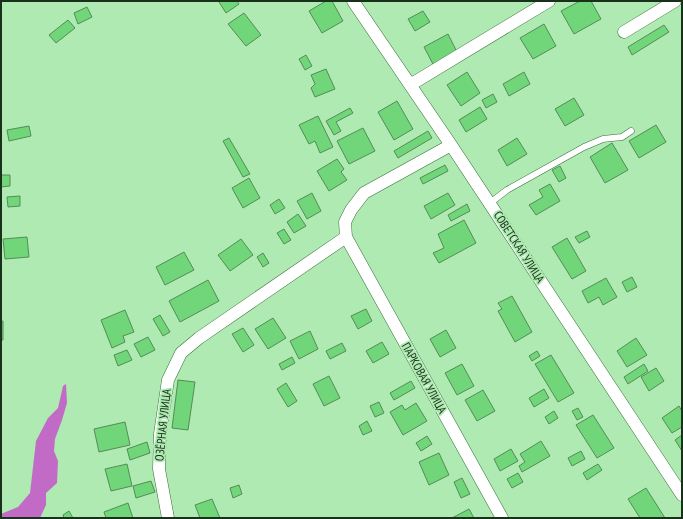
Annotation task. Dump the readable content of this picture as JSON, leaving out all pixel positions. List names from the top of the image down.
{
  "streets": {
    "street": ["СОВЕТСКАЯ УЛИЦА", "ПАРКОВАЯ УЛИЦА", "ОЗЁРНАЯ УЛИЦА"]
  },
  "crossings": [
    ["ПАРКОВАЯ УЛИЦА", "ОЗЁРНАЯ УЛИЦА"]
  ]
}
